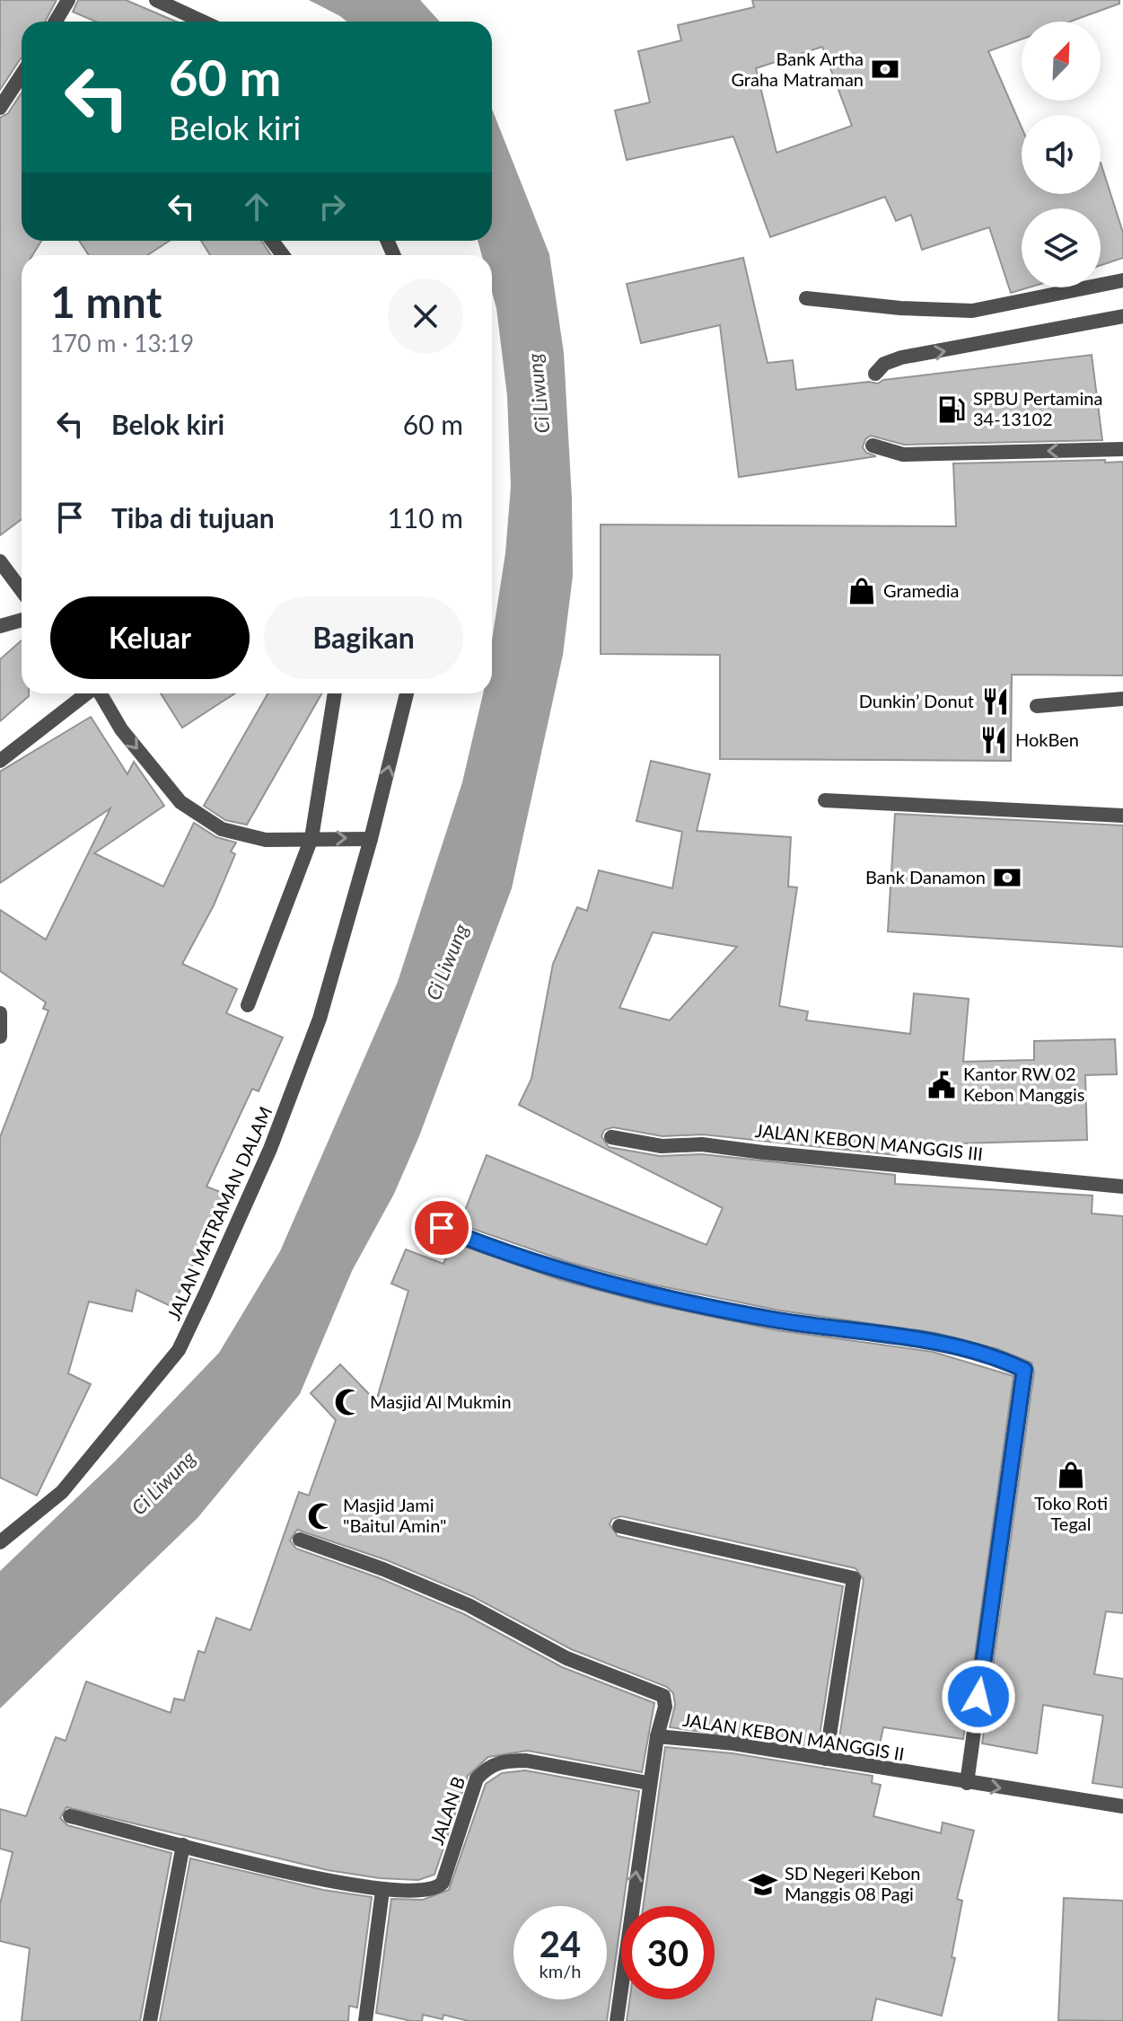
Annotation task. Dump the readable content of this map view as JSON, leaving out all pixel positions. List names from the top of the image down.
{
  "streets": {
    "street": [
      "JALAN KEBON MANGGIS III",
      "JALAN MATRAMAN DALAM",
      "JALAN KEBON MANGGIS II",
      "JALAN B"
    ]
  },
  "crossings": [
    ["JALAN KEBON MANGGIS II", "JALAN B"]
  ],
  "water": ["Ci Liwung"],
  "places": {
    "bank": ["Bank Artha Graha Matraman", "Bank Danamon"],
    "fuel station": ["SPBU Pertamina 34-13102"],
    "shop": ["Gramedia", "Toko Roti Tegal"],
    "restaurant": ["Dunkin’ Donut", "HokBen"],
    "public building": ["Kantor RW 02 Kebon Manggis"],
    "mosque": ["Masjid Al Mukmin", "Masjid Jami \"Baitul Amin\""],
    "school or university": ["SD Negeri Kebon Manggis 08 Pagi"]
  },
  "north": "top right",
  "page": {
    "turn": ["60 m", "Belok kiri"],
    "heading": ["1 mnt", "170 m · 13:19"],
    "list": [
      {
        "name": "Belok kiri",
        "value": "60 m"
      },
      {
        "name": "Tiba di tujuan",
        "value": "110 m"
      }
    ],
    "buttons": ["Keluar", "Bagikan"],
    "speed": "24 km/h",
    "limit": "30"
  }
}
